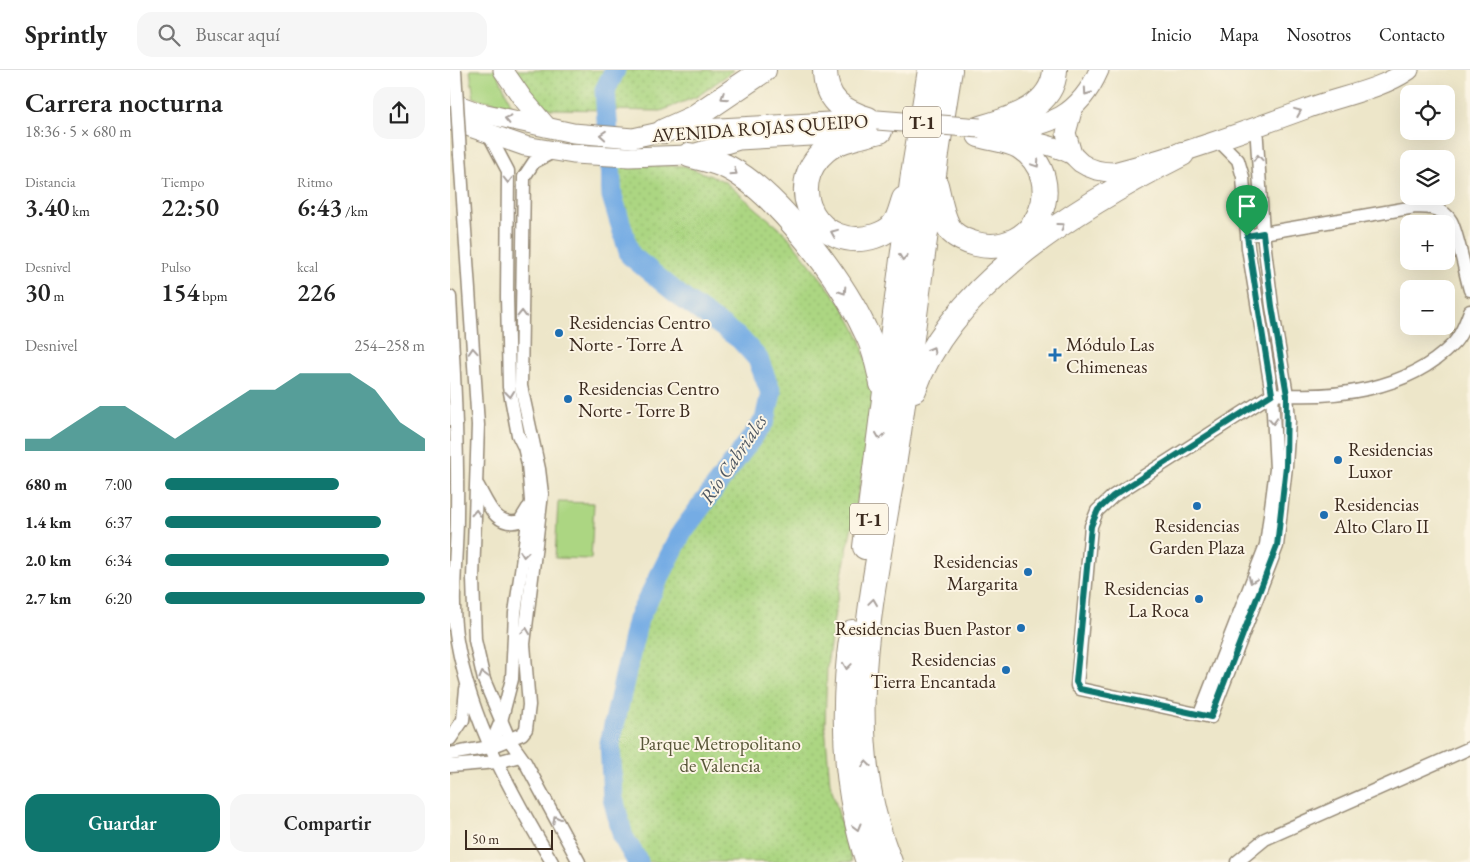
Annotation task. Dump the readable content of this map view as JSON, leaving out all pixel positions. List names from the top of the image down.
{
  "streets": {
    "highway": ["T-1"],
    "street": ["AVENIDA ROJAS QUEIPO"]
  },
  "water": ["Río Cabriales"],
  "parks": ["Parque Metropolitano de Valencia"],
  "places": {
    "other": [
      "Residencias Centro Norte - Torre A",
      "Residencias Centro Norte - Torre B",
      "Residencias Luxor",
      "Residencias Garden Plaza",
      "Residencias Alto Claro II",
      "Residencias Margarita",
      "Residencias La Roca",
      "Residencias Buen Pastor",
      "Residencias Tierra Encantada"
    ],
    "health": ["Módulo Las Chimeneas"]
  },
  "scale_bar": "50 m",
  "page": {
    "header": "Sprintly",
    "search": "Buscar aquí",
    "nav": [
      "Inicio",
      "Mapa",
      "Nosotros",
      "Contacto"
    ],
    "heading": ["Carrera nocturna", "18:36 · 5 × 680 m"],
    "map_buttons": ["+", "−"],
    "stats": [
      ["Distancia", "3.40 km"],
      ["Tiempo", "22:50"],
      ["Ritmo", "6:43 /km"],
      ["Desnivel", "30 m"],
      ["Pulso", "154 bpm"],
      ["kcal", "226"]
    ],
    "chart": ["Desnivel", "254–258 m"],
    "list": [
      {
        "name": "680 m",
        "note": "7:00"
      },
      {
        "name": "1.4 km",
        "note": "6:37"
      },
      {
        "name": "2.0 km",
        "note": "6:34"
      },
      {
        "name": "2.7 km",
        "note": "6:20"
      }
    ],
    "buttons": ["Guardar", "Compartir"],
    "scale": "50 m"
  }
}
